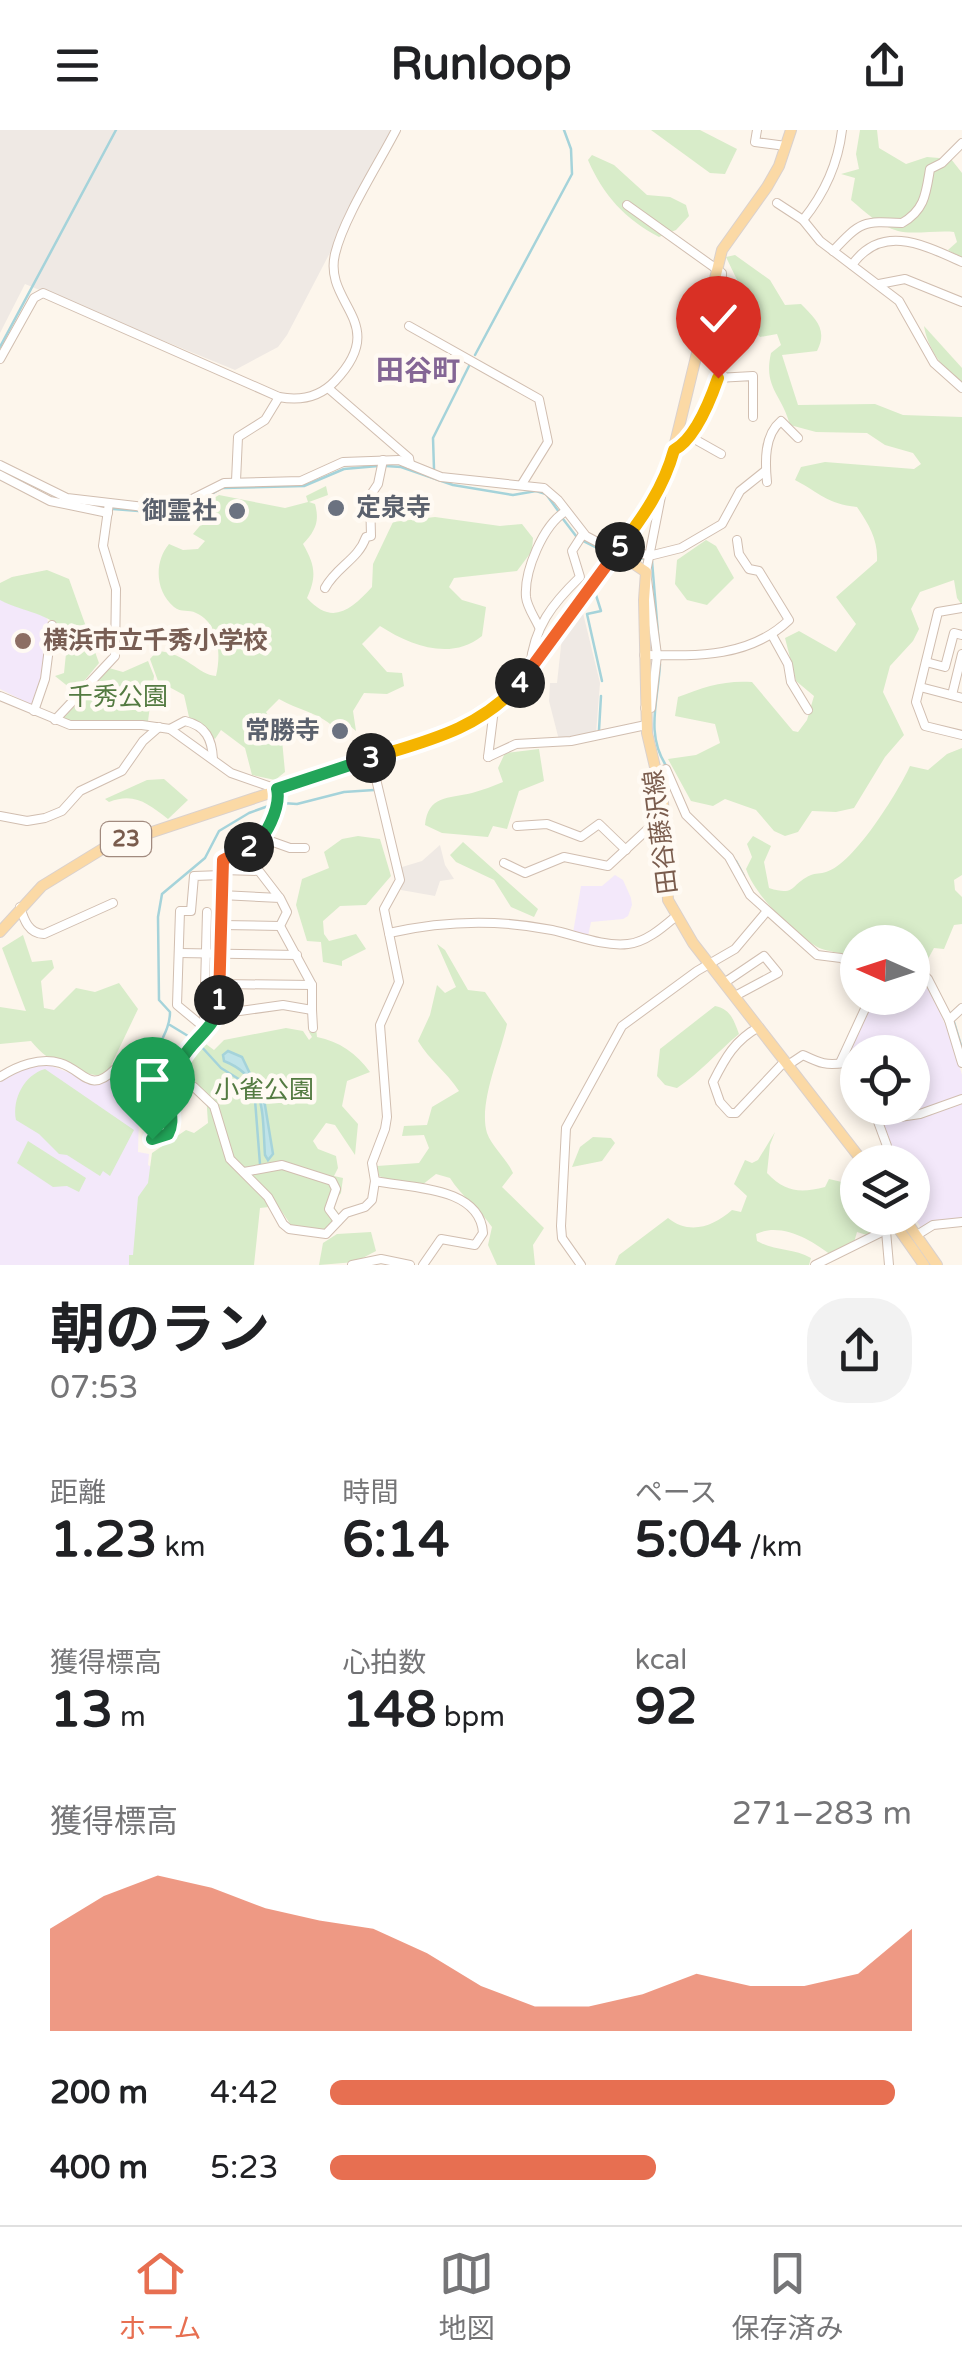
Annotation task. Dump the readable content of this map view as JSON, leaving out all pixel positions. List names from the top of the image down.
{
  "streets": {
    "main road": ["田谷藤沢線", "23"]
  },
  "districts": ["田谷町"],
  "parks": ["千秀公園", "小雀公園"],
  "places": [
    "定泉寺",
    "御霊社",
    "横浜市立千秀小学校",
    "常勝寺"
  ],
  "north": "left",
  "page": {
    "header": "Runloop",
    "pins": [
      "5",
      "4",
      "3",
      "2",
      "1"
    ],
    "heading": ["朝のラン", "07:53"],
    "stats": [
      ["距離", "1.23 km"],
      ["時間", "6:14"],
      ["ペース", "5:04 /km"],
      ["獲得標高", "13 m"],
      ["心拍数", "148 bpm"],
      ["kcal", "92"]
    ],
    "chart": ["獲得標高", "271–283 m"],
    "list": [
      {
        "name": "200 m",
        "note": "4:42"
      },
      {
        "name": "400 m",
        "note": "5:23"
      }
    ],
    "tabs": ["ホーム", "地図", "保存済み"]
  }
}
